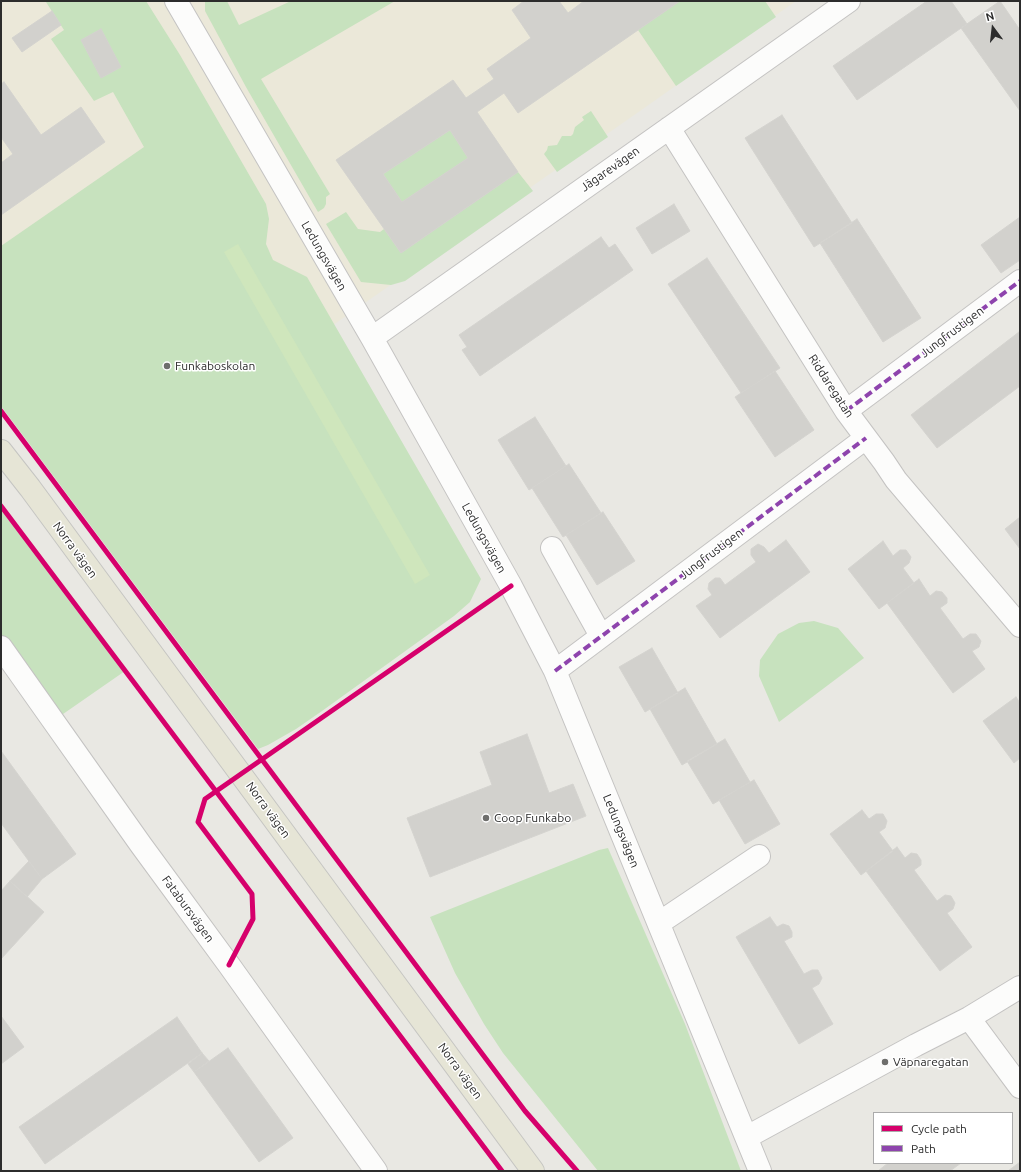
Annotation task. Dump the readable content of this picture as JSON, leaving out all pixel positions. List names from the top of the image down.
{
  "streets": {
    "main road": ["Norra vägen"],
    "street": [
      "Jägarevägen",
      "Ledungsvägen",
      "Jungfrustigen",
      "Riddaregatan",
      "Fatabursvägen"
    ]
  },
  "crossings": [
    ["Jägarevägen", "Ledungsvägen"],
    ["Jägarevägen", "Riddaregatan"],
    ["Ledungsvägen", "Jungfrustigen"],
    ["Jungfrustigen", "Riddaregatan"]
  ],
  "places": ["Funkaboskolan", "Coop Funkabo", "Väpnaregatan"],
  "legend": ["Cycle path", "Path"],
  "north": "top"
}
